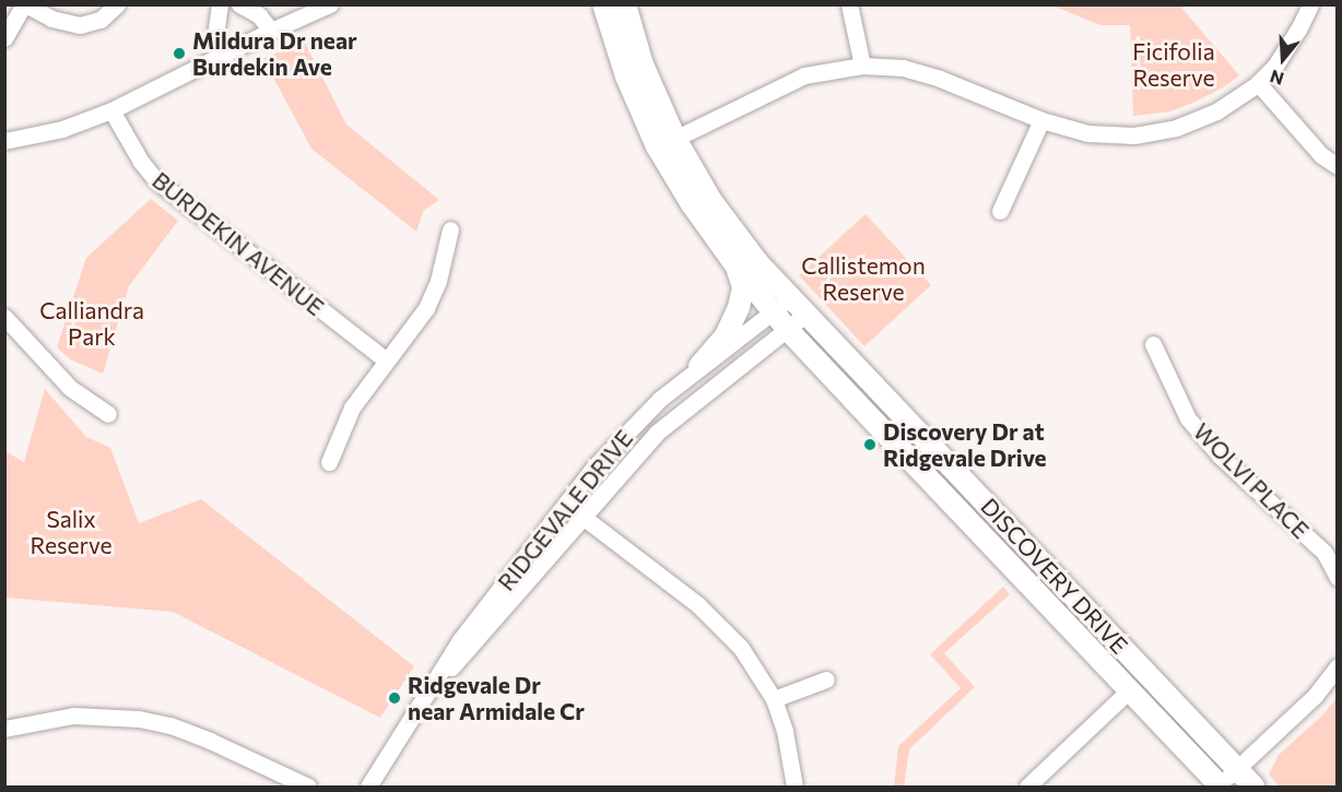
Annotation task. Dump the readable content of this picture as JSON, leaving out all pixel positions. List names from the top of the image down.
{
  "streets": {
    "main road": ["DISCOVERY DRIVE"],
    "street": ["BURDEKIN AVENUE", "WOLVI PLACE", "RIDGEVALE DRIVE"]
  },
  "crossings": [
    ["RIDGEVALE DRIVE", "DISCOVERY DRIVE"]
  ],
  "parks": [
    "Ficifolia Reserve",
    "Callistemon Reserve",
    "Calliandra Park",
    "Salix Reserve"
  ],
  "places": ["Mildura Dr near Burdekin Ave", "Discovery Dr at Ridgevale Drive", "Ridgevale Dr near Armidale Cr"],
  "north": "bottom"
}
